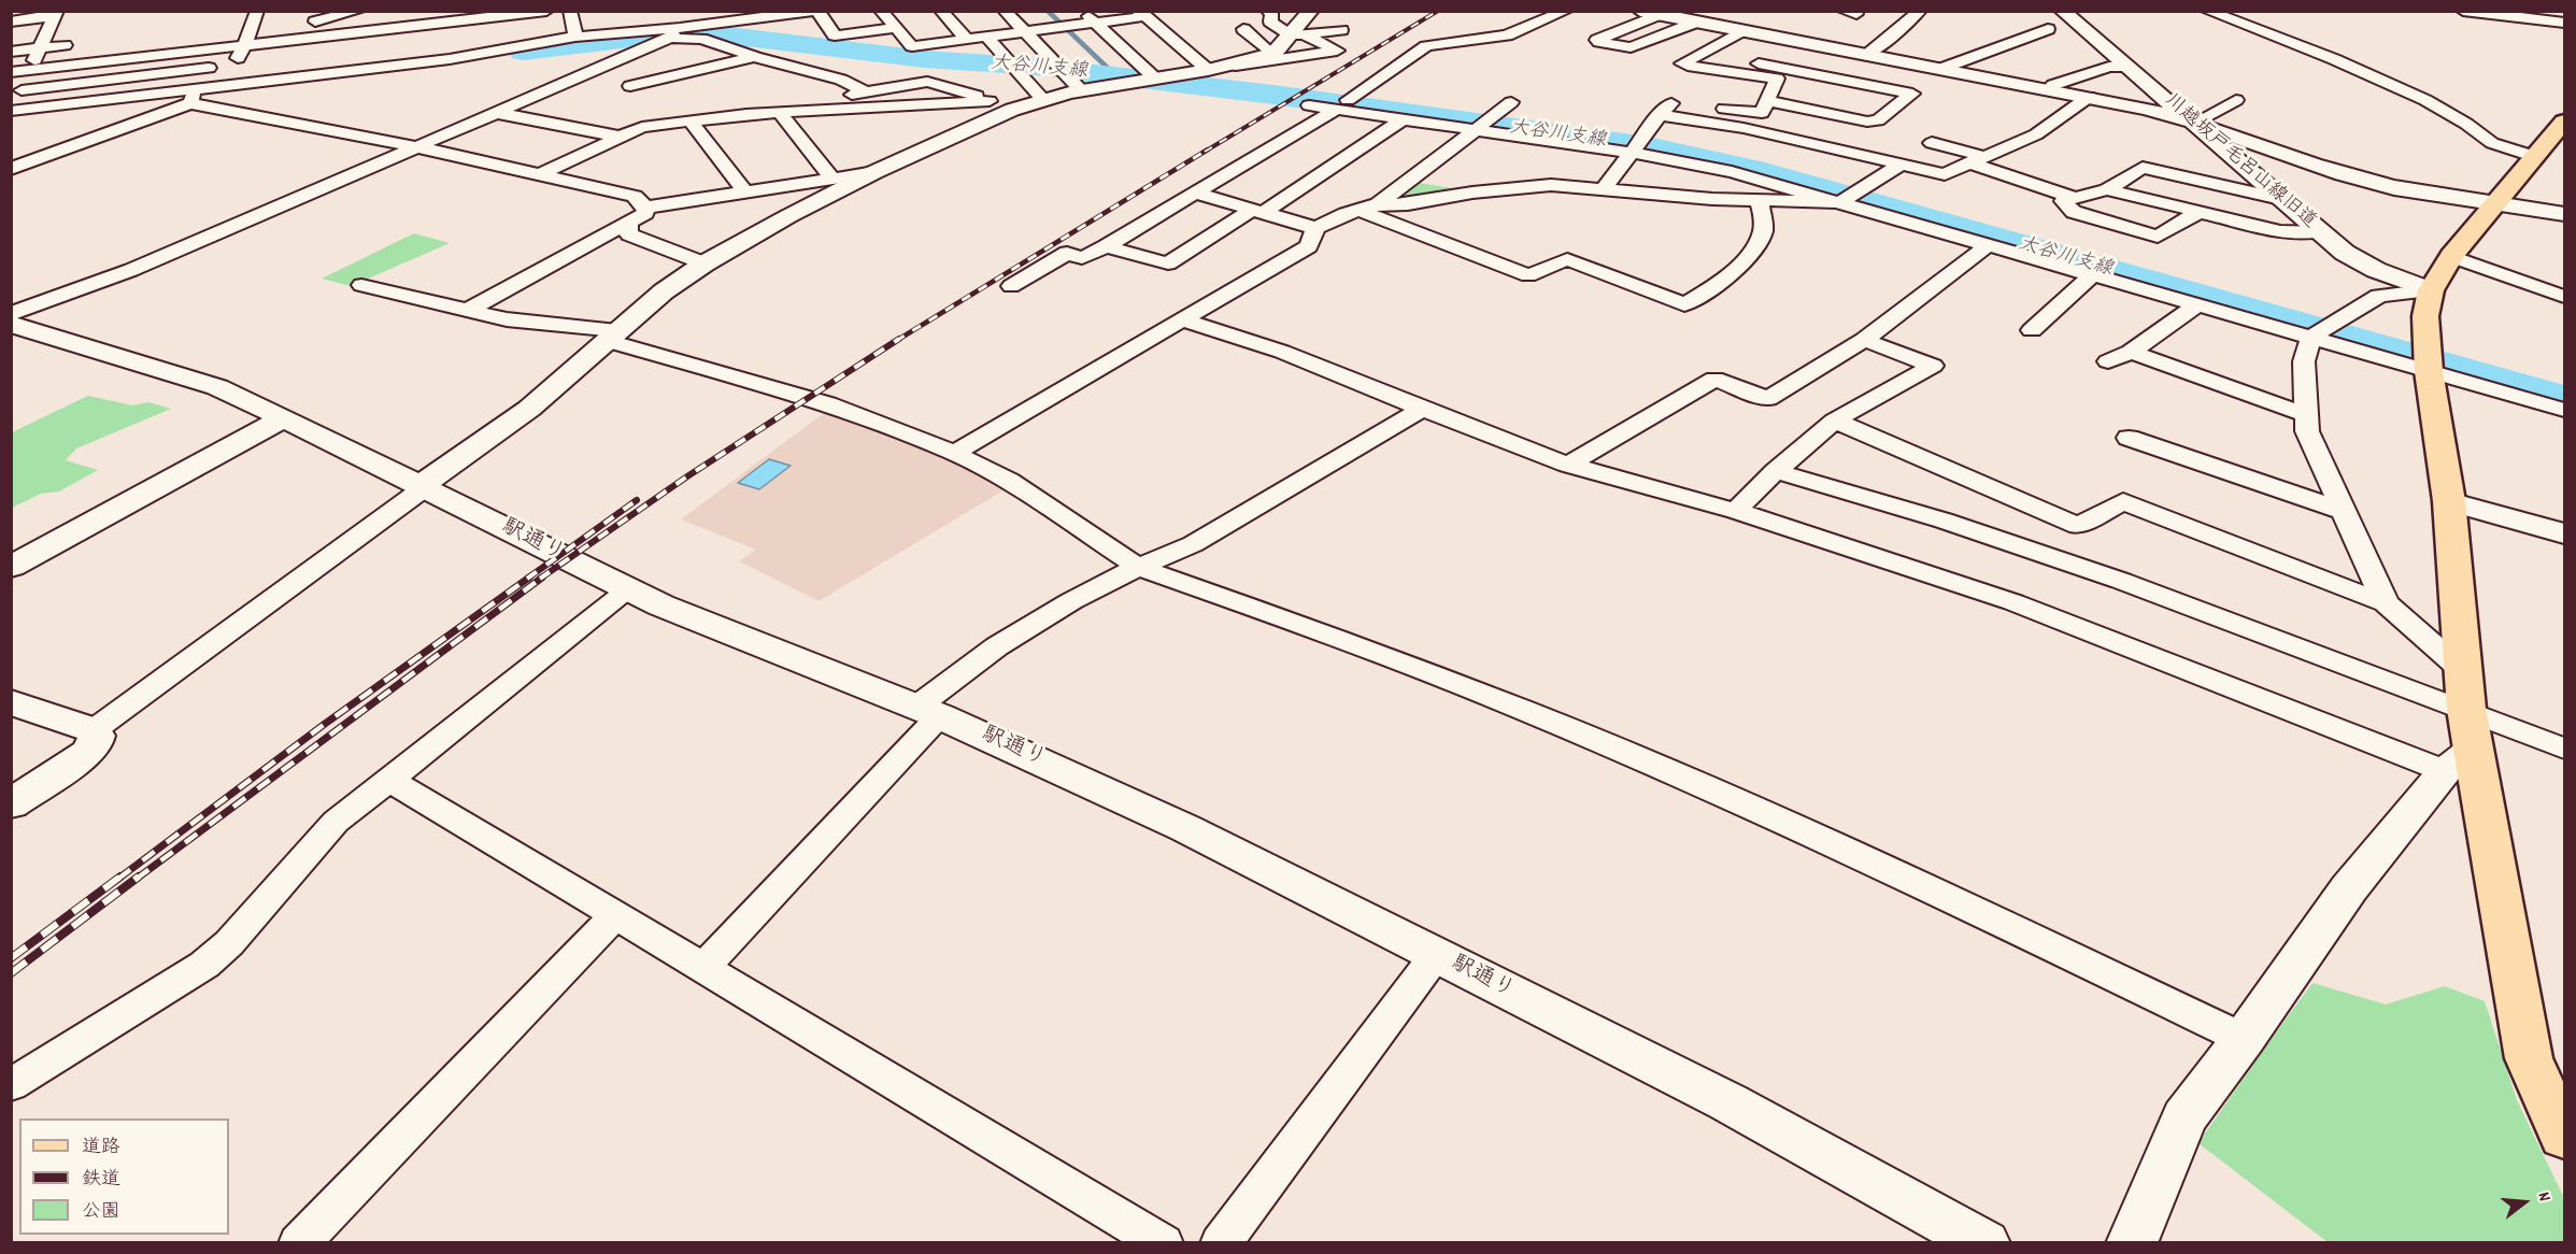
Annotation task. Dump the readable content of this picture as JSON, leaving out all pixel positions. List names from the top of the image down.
{
  "streets": {
    "street": ["川越坂戸毛呂山線旧道", "駅通り"]
  },
  "water": ["大谷川支線"],
  "legend": ["道路", "鉄道", "公園"],
  "north": "right"
}
